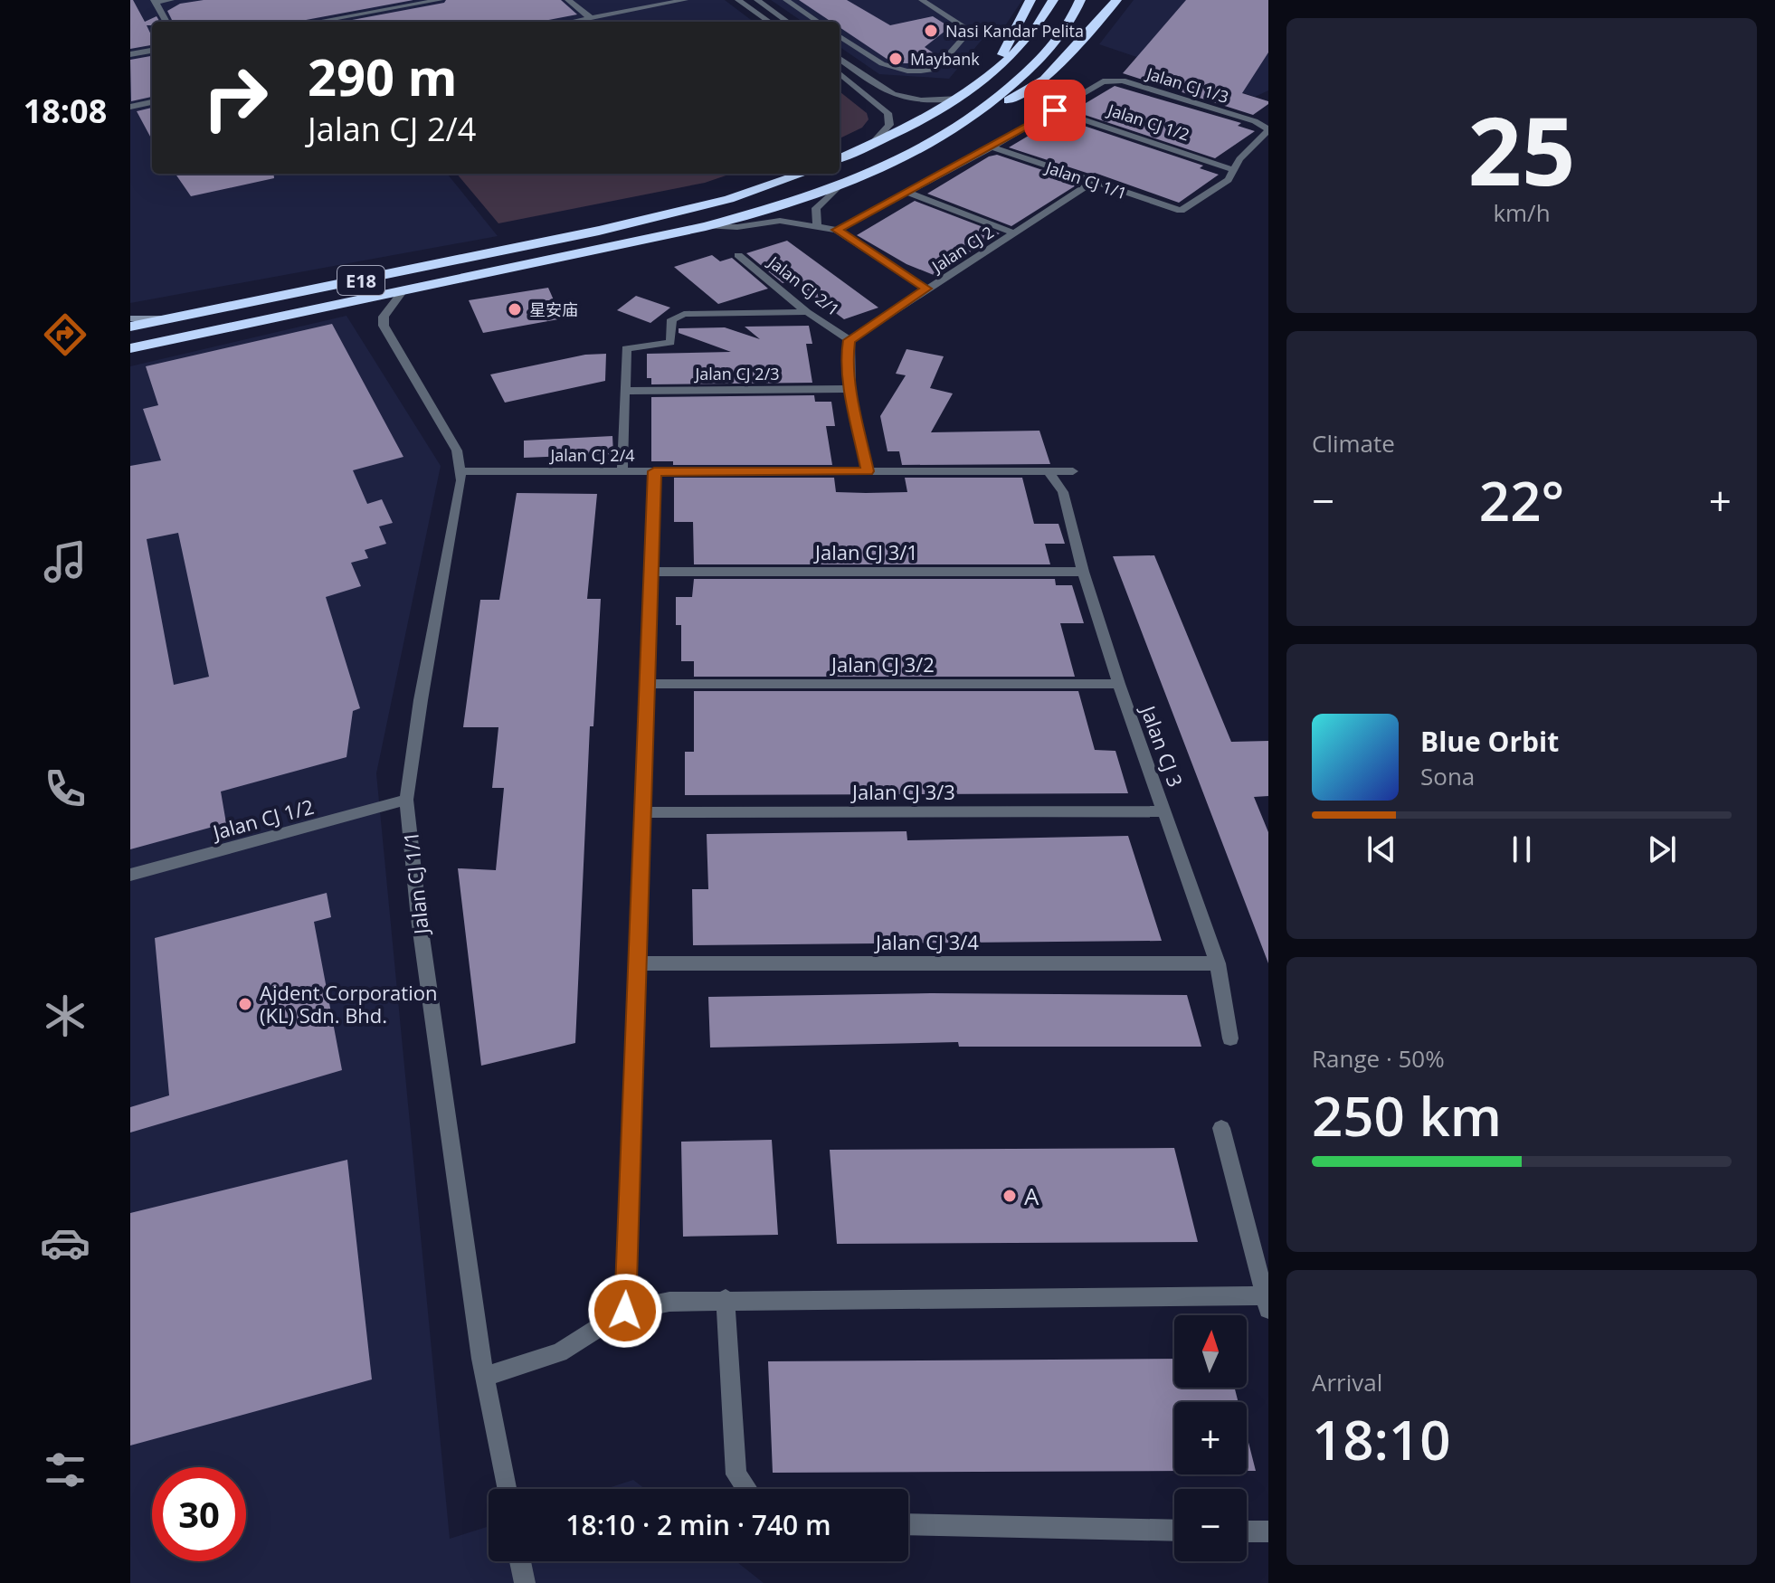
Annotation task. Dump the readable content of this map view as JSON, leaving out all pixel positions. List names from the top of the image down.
{
  "streets": {
    "highway": ["E18"],
    "street": [
      "Jalan CJ 1/3",
      "Jalan CJ 1/2",
      "Jalan CJ 1/1",
      "Jalan CJ 2",
      "Jalan CJ 2/1",
      "Jalan CJ 2/3",
      "Jalan CJ 2/4",
      "Jalan CJ 3/1",
      "Jalan CJ 3/2",
      "Jalan CJ 3",
      "Jalan CJ 3/3",
      "Jalan CJ 3/4"
    ]
  },
  "crossings": [
    ["Jalan CJ 1/3", "Jalan CJ 1/2"],
    ["Jalan CJ 1/2", "Jalan CJ 1/1"],
    ["Jalan CJ 1/1", "Jalan CJ 2"],
    ["Jalan CJ 1/1", "E18"],
    ["Jalan CJ 1/1", "Jalan CJ 2/4"],
    ["Jalan CJ 2", "Jalan CJ 2/1"],
    ["Jalan CJ 2/1", "Jalan CJ 2/3"],
    ["Jalan CJ 2/1", "Jalan CJ 2/4"],
    ["Jalan CJ 2/4", "Jalan CJ 3"],
    ["Jalan CJ 3/1", "Jalan CJ 3"],
    ["Jalan CJ 3/2", "Jalan CJ 3"],
    ["Jalan CJ 3", "Jalan CJ 3/3"],
    ["Jalan CJ 3", "Jalan CJ 3/4"]
  ],
  "places": [
    "Nasi Kandar Pelita",
    "Maybank",
    "星安庙",
    "Ajdent Corporation (KL) Sdn. Bhd.",
    "A"
  ],
  "north": "top",
  "page": {
    "tabs": "18:08",
    "tile": [
      ["25", "km/h"],
      "Climate",
      ["Range · 50%", "250 km"],
      ["Arrival", "18:10"]
    ],
    "turn": ["290 m", "Jalan CJ 2/4"],
    "heat": ["−", "22°", "+"],
    "song": ["Blue Orbit", "Sona"],
    "map_buttons": ["+", "−"],
    "limit": "30",
    "trip": "18:10 · 2 min · 740 m"
  }
}
